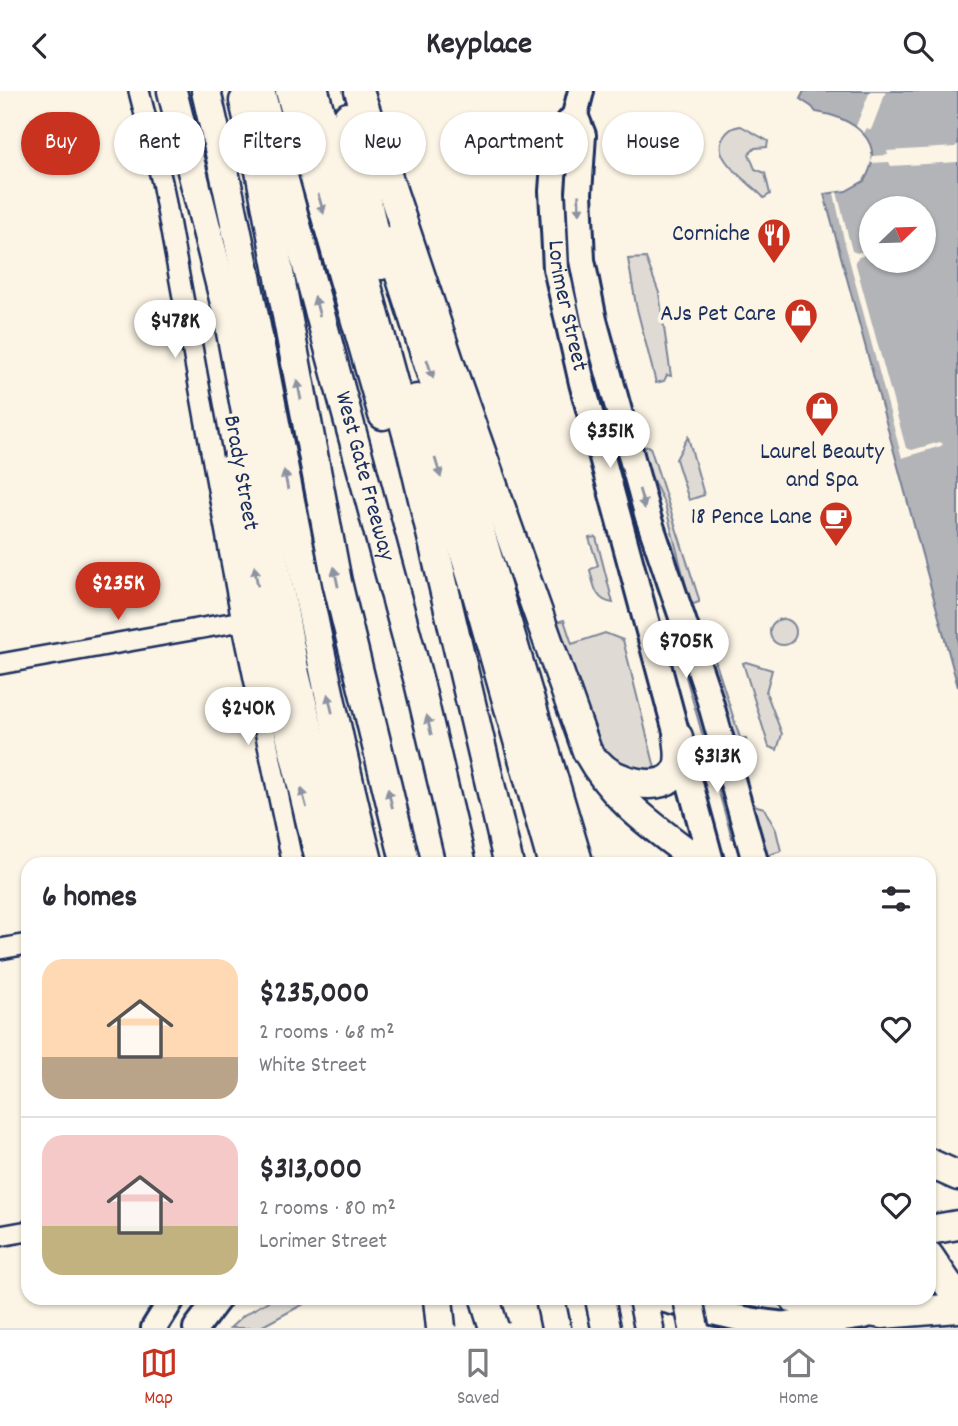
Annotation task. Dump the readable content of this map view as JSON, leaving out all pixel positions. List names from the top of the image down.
{
  "streets": {
    "highway": ["West Gate Freeway"],
    "main road": ["Lorimer Street"],
    "street": ["Brady Street"]
  },
  "places": {
    "restaurant": ["Corniche"],
    "shop": ["AJs Pet Care", "Laurel Beauty and Spa"],
    "cafe": ["18 Pence Lane"]
  },
  "north": "top right",
  "page": {
    "header": "Keyplace",
    "chip": [
      "Buy",
      "Rent",
      "Filters",
      "New",
      "Apartment",
      "House"
    ],
    "price": [
      "$478K",
      "$351K",
      "$235K",
      "$705K",
      "$240K",
      "$313K"
    ],
    "heading": "6 homes",
    "list": [
      {
        "name": "$235,000",
        "note": "2 rooms · 68 m² · White Street"
      },
      {
        "name": "$313,000",
        "note": "2 rooms · 80 m² · Lorimer Street"
      }
    ],
    "tabs": ["Map", "Saved", "Home"]
  }
}
